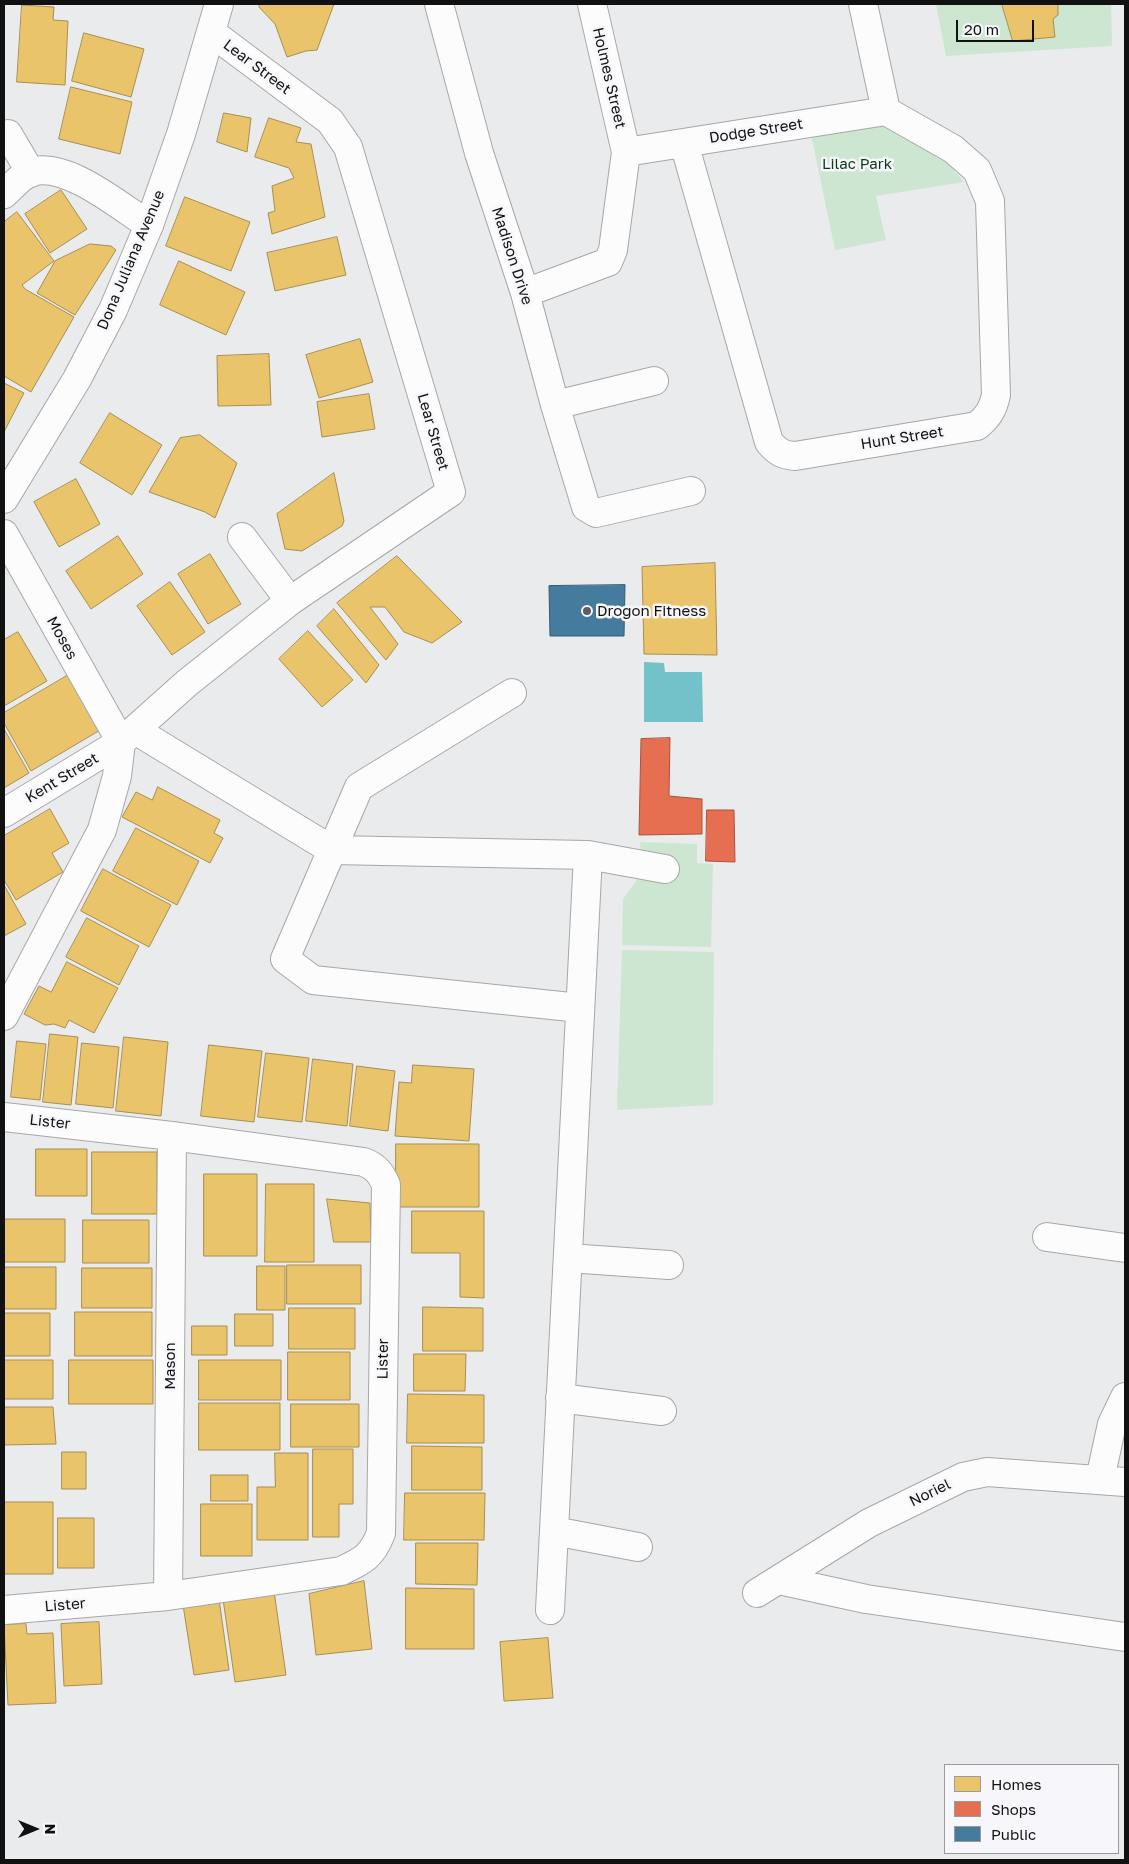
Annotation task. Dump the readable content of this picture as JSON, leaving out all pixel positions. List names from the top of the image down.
{
  "streets": {
    "street": [
      "Lear Street",
      "Holmes Street",
      "Dodge Street",
      "Madison Drive",
      "Dona Juliana Avenue",
      "Hunt Street",
      "Moses",
      "Kent Street",
      "Lister",
      "Mason",
      "Noriel"
    ]
  },
  "crossings": [
    ["Lear Street", "Dona Juliana Avenue"],
    ["Lear Street", "Moses"],
    ["Lear Street", "Kent Street"],
    ["Holmes Street", "Dodge Street"],
    ["Dodge Street", "Hunt Street"],
    ["Moses", "Kent Street"],
    ["Lister", "Mason"]
  ],
  "parks": ["Lilac Park"],
  "places": ["Drogon Fitness"],
  "legend": ["Homes", "Shops", "Public"],
  "scale_bar": "20 m",
  "north": "right"
}
